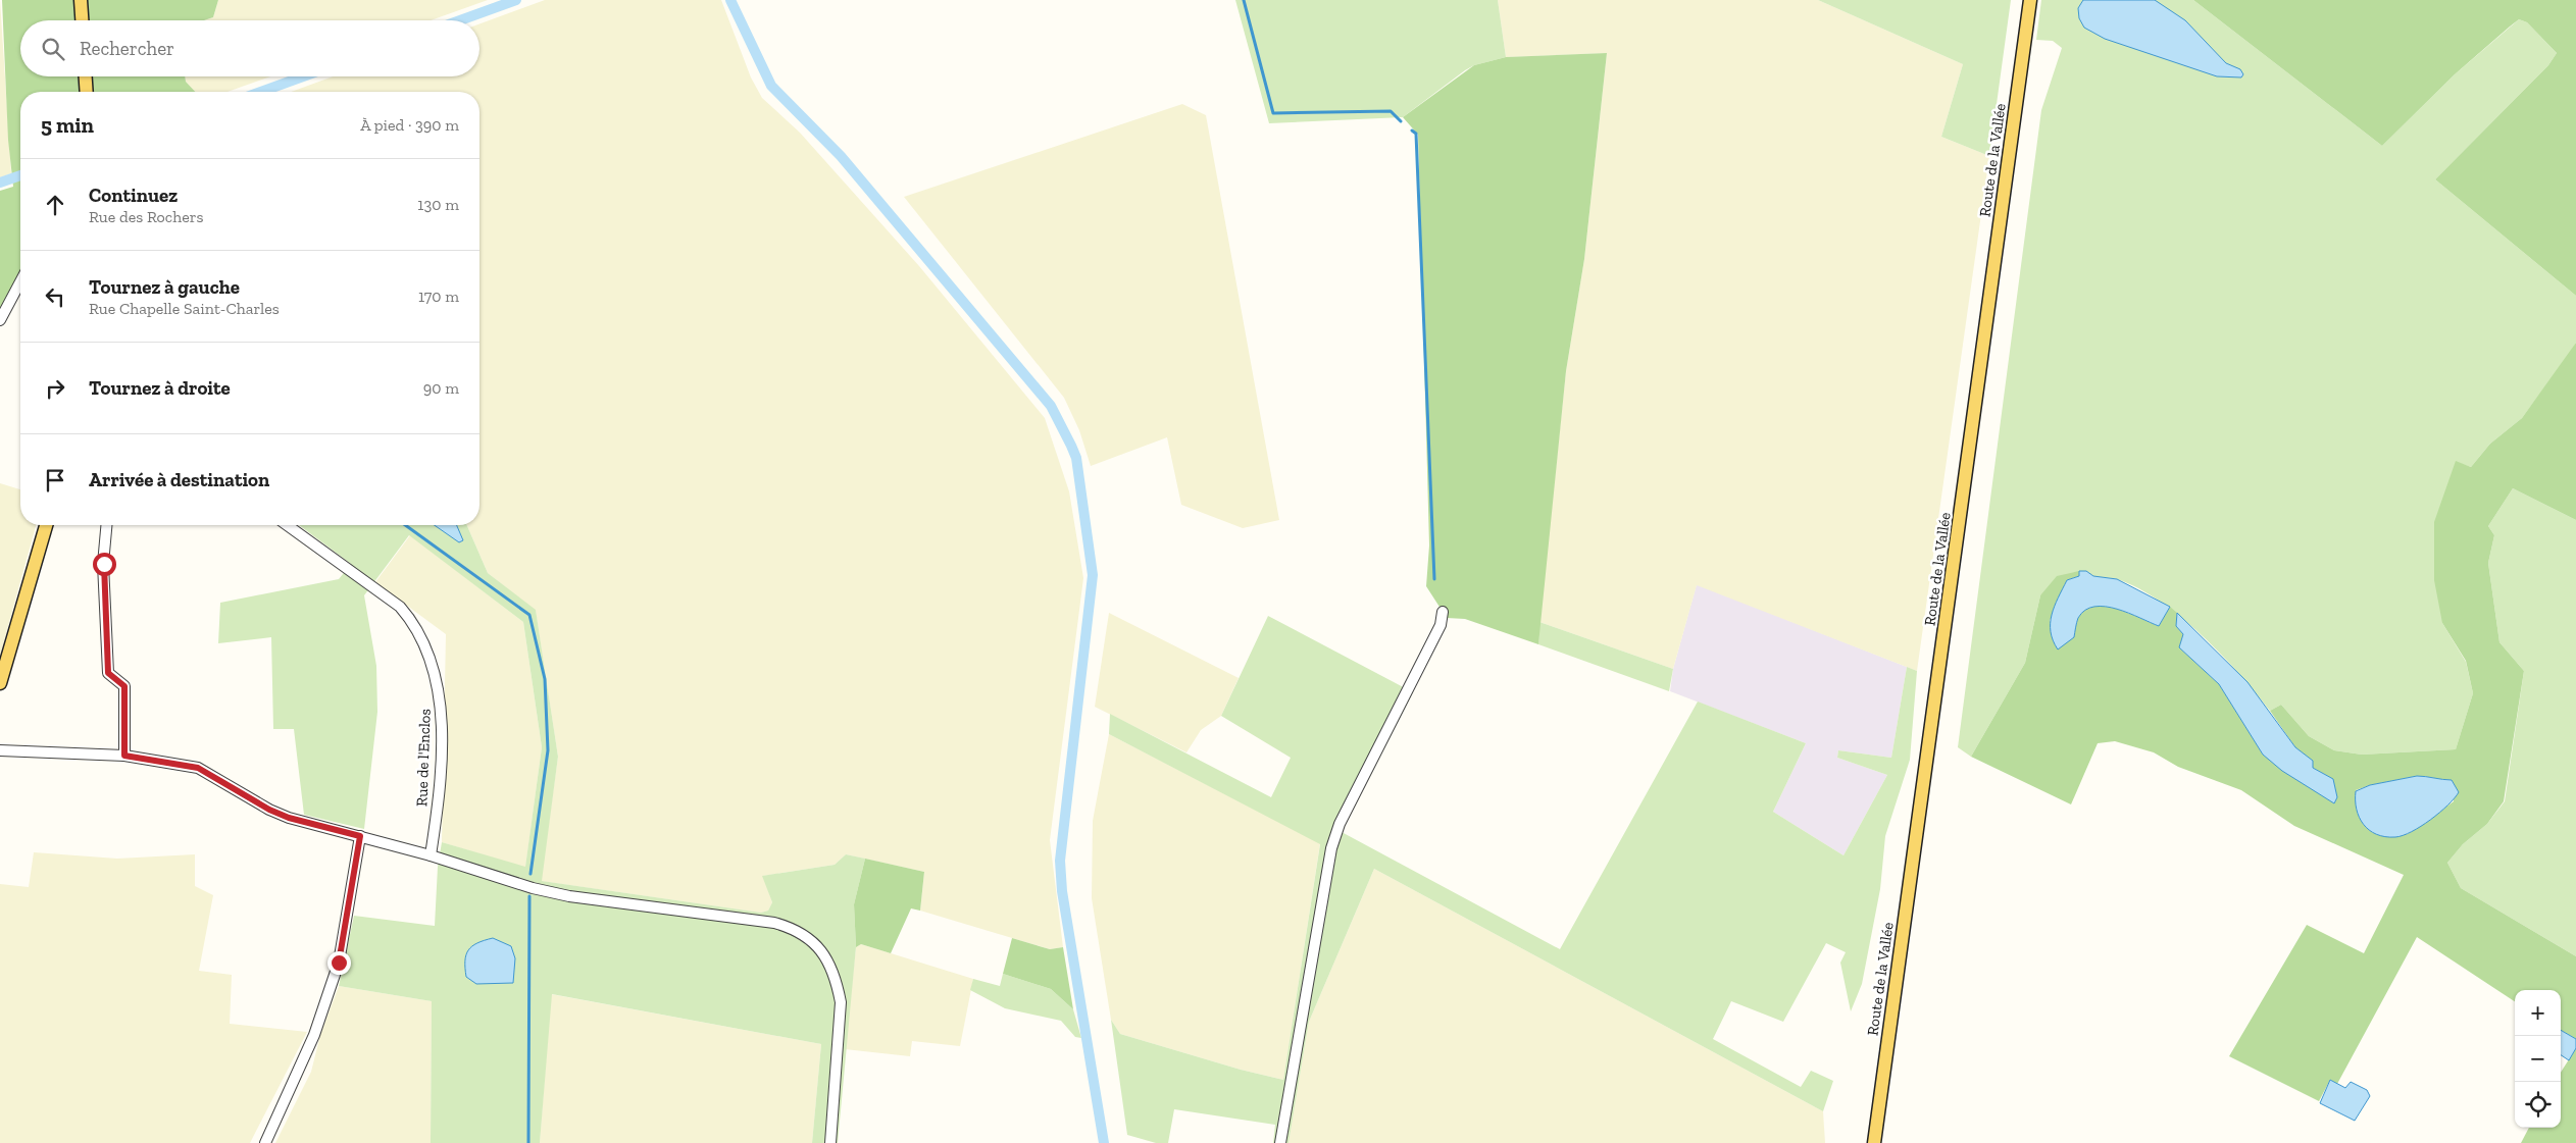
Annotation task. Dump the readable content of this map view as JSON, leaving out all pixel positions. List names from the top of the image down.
{
  "streets": {
    "main road": ["Route de la Vallée"],
    "street": ["Rue de l'Enclos"]
  },
  "page": {
    "search": "Rechercher",
    "heading": ["5 min", "À pied · 390 m"],
    "list": [
      ["Continuez", "Rue des Rochers", "130 m"],
      ["Tournez à gauche", "Rue Chapelle Saint-Charles", "170 m"],
      ["Tournez à droite", "90 m"],
      "Arrivée à destination"
    ],
    "map_buttons": ["+", "−"]
  }
}
